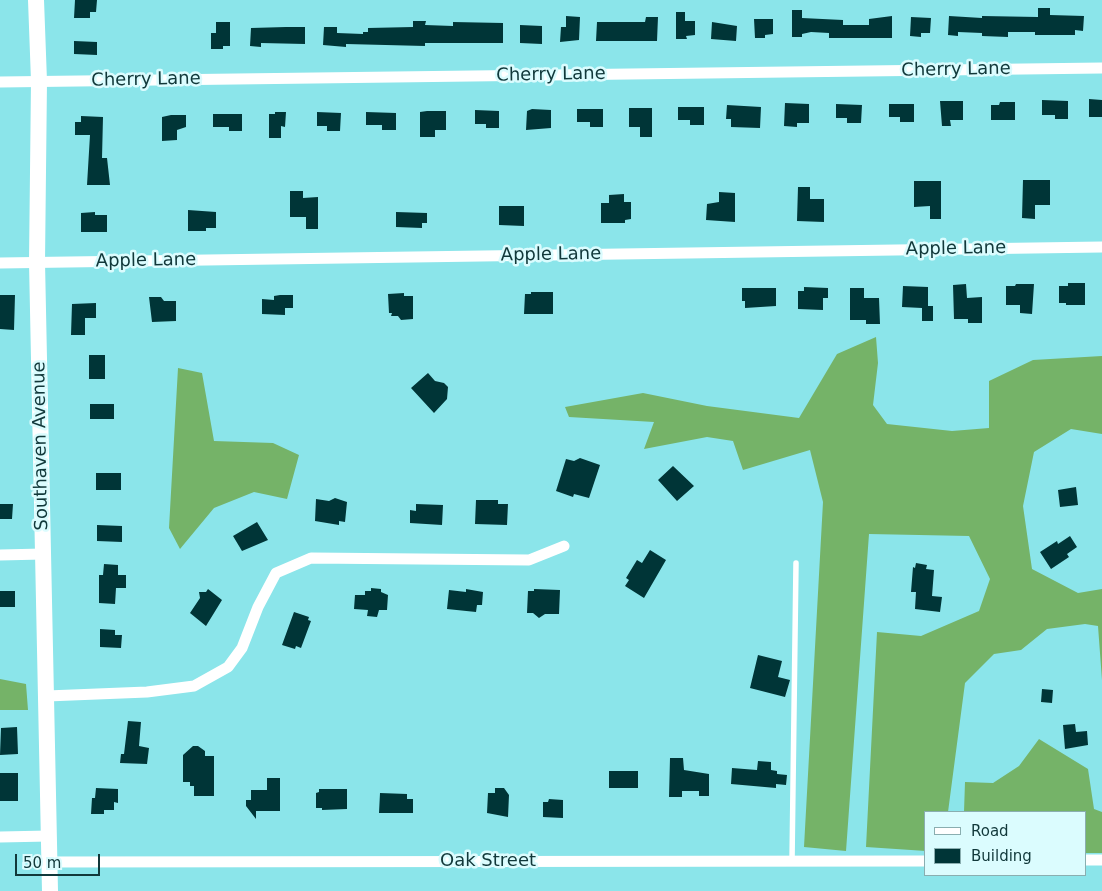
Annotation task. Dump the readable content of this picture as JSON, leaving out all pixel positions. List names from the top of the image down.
{
  "streets": {
    "street": [
      "Cherry Lane",
      "Apple Lane",
      "Southaven Avenue",
      "Oak Street"
    ]
  },
  "crossings": [
    ["Cherry Lane", "Southaven Avenue"],
    ["Apple Lane", "Southaven Avenue"],
    ["Southaven Avenue", "Oak Street"]
  ],
  "legend": ["Road", "Building"],
  "scale_bar": "50 m"
}
